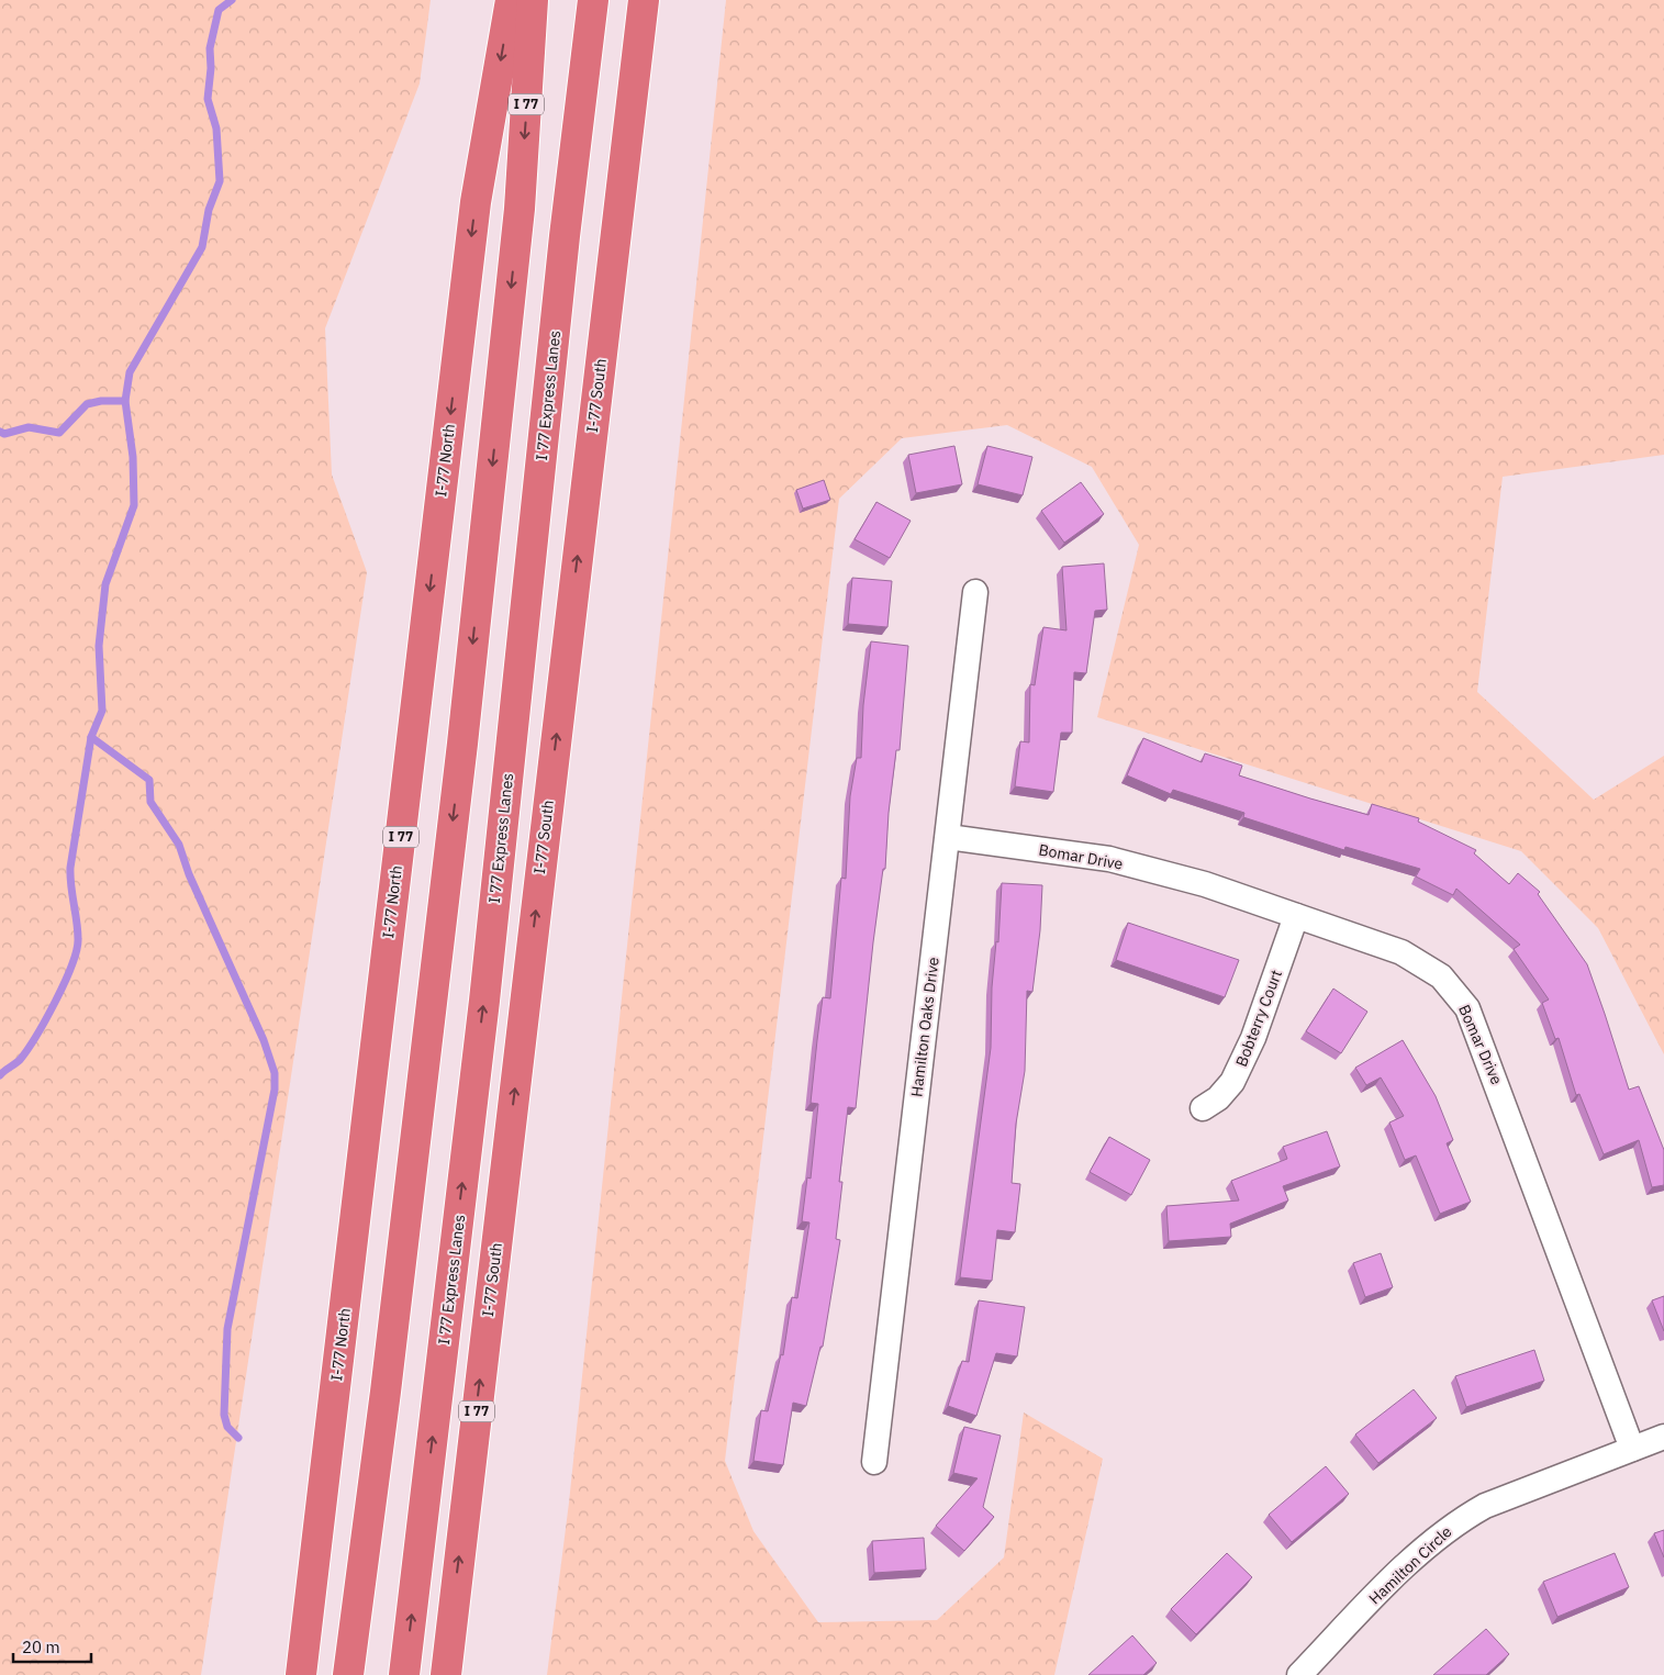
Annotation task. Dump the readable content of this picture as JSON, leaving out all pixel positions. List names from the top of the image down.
{
  "streets": {
    "highway": [
      "I 77",
      "I 77 Express Lanes",
      "I-77 South",
      "I-77 North"
    ],
    "street": [
      "Bomar Drive",
      "Bobterry Court",
      "Hamilton Oaks Drive",
      "Hamilton Circle"
    ]
  },
  "crossings": [
    ["Bomar Drive", "Bobterry Court"],
    ["Bomar Drive", "Hamilton Oaks Drive"],
    ["Bomar Drive", "Hamilton Circle"]
  ],
  "scale_bar": "20 m"
}
